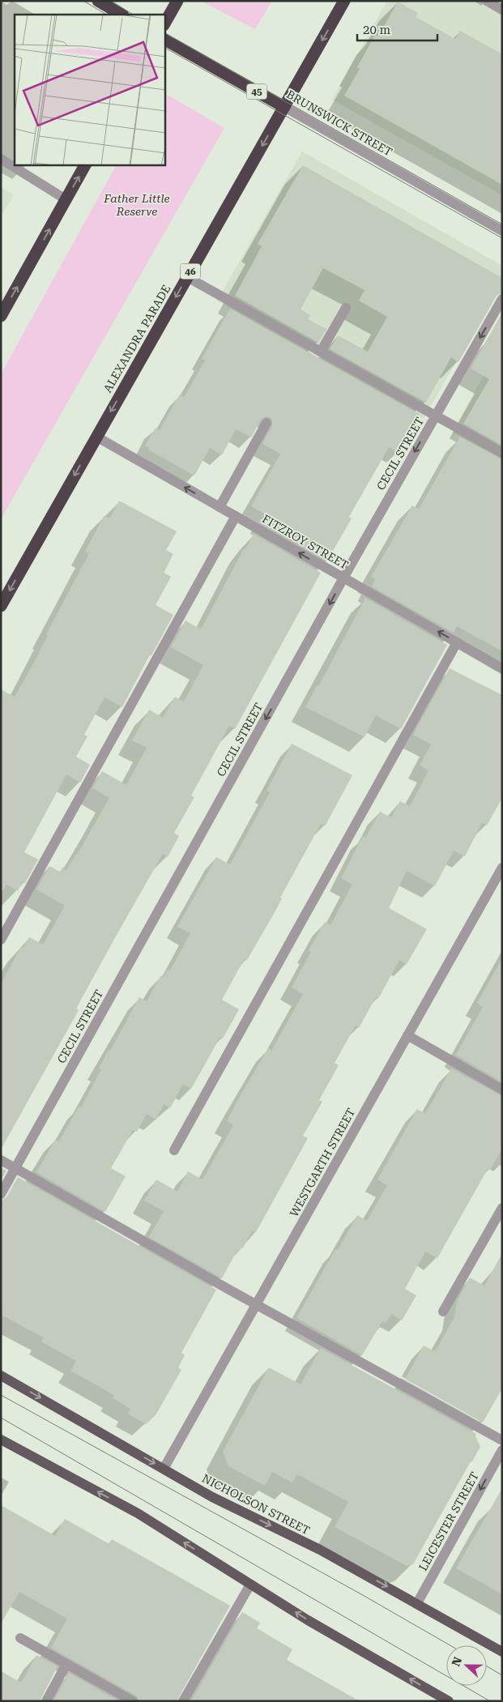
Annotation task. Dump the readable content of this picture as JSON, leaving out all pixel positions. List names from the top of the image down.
{
  "streets": {
    "highway": [
      "45",
      "BRUNSWICK STREET",
      "46",
      "ALEXANDRA PARADE"
    ],
    "main road": ["NICHOLSON STREET"],
    "street": [
      "CECIL STREET",
      "FITZROY STREET",
      "WESTGARTH STREET",
      "LEICESTER STREET"
    ]
  },
  "crossings": [
    ["BRUNSWICK STREET", "ALEXANDRA PARADE"],
    ["ALEXANDRA PARADE", "FITZROY STREET"],
    ["CECIL STREET", "FITZROY STREET"],
    ["WESTGARTH STREET", "NICHOLSON STREET"],
    ["NICHOLSON STREET", "LEICESTER STREET"]
  ],
  "one_way": [
    "ALEXANDRA PARADE",
    "CECIL STREET",
    "FITZROY STREET",
    "LEICESTER STREET"
  ],
  "parks": ["Father Little Reserve"],
  "scale_bar": "20 m",
  "north": "left"
}
